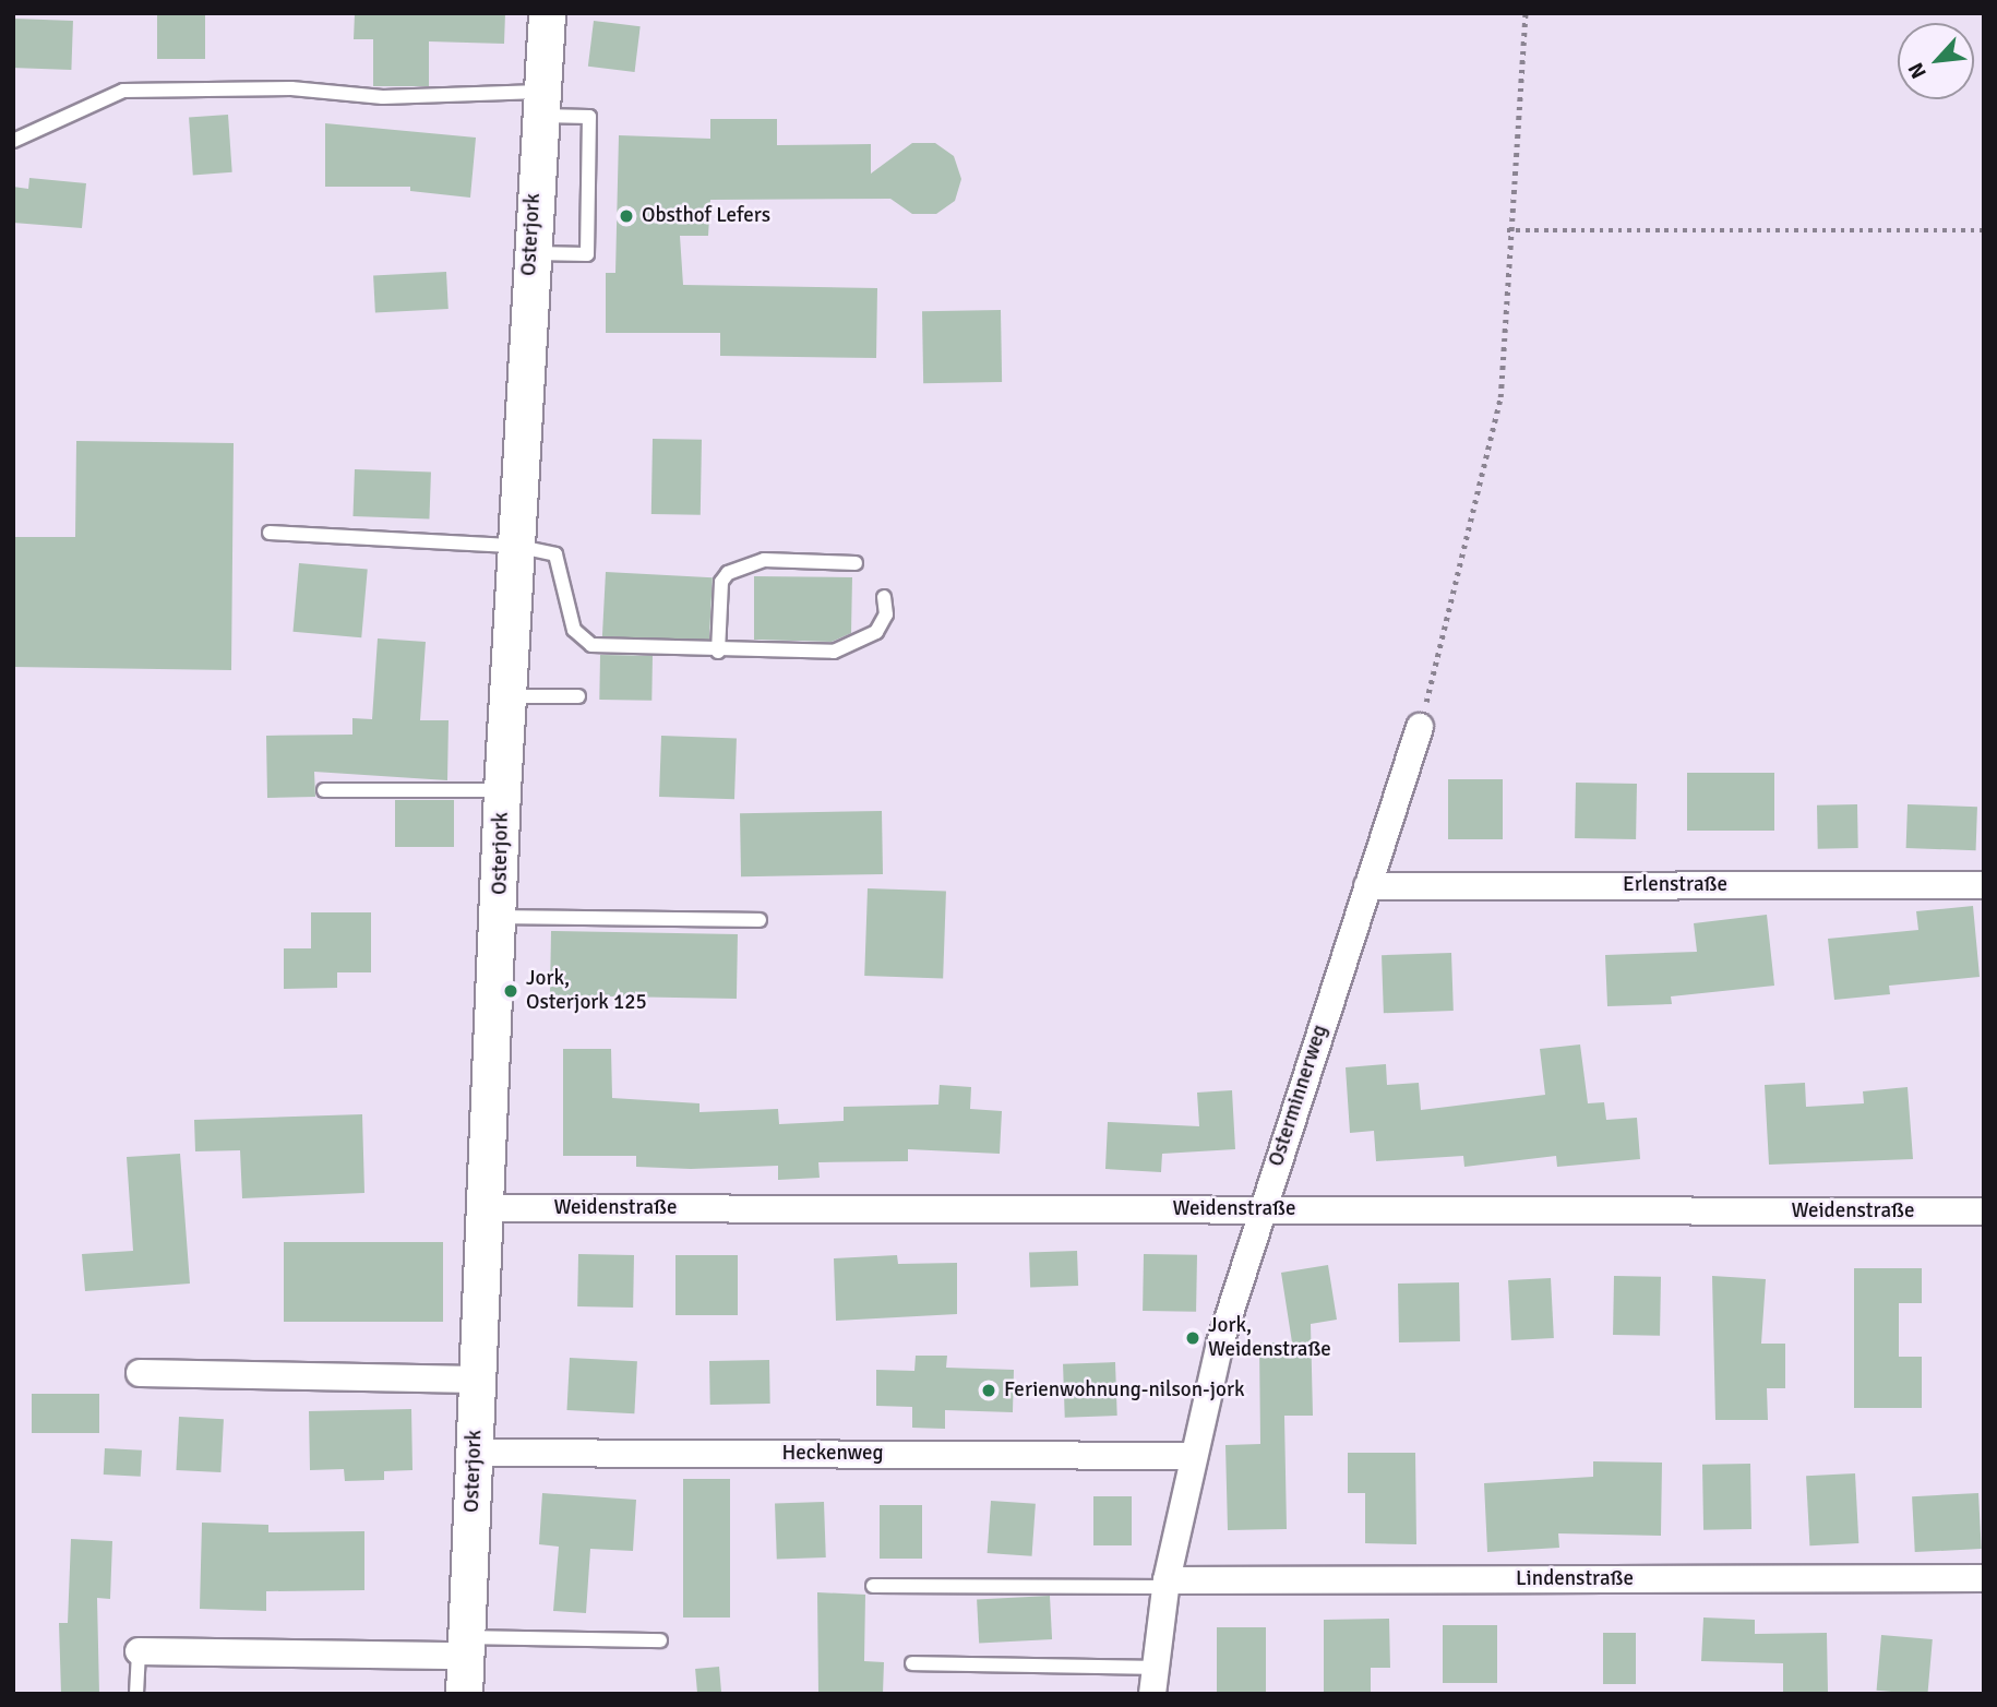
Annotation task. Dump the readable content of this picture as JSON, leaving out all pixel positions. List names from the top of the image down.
{
  "streets": {
    "main road": ["Osterjork"],
    "street": [
      "Erlenstraße",
      "Osterminnerweg",
      "Weidenstraße",
      "Heckenweg",
      "Lindenstraße"
    ]
  },
  "crossings": [
    ["Osterjork", "Weidenstraße"],
    ["Osterjork", "Heckenweg"],
    ["Erlenstraße", "Osterminnerweg"],
    ["Osterminnerweg", "Weidenstraße"],
    ["Osterminnerweg", "Heckenweg"],
    ["Osterminnerweg", "Lindenstraße"]
  ],
  "places": [
    "Obsthof Lefers",
    "Jork, Osterjork 125",
    "Jork, Weidenstraße",
    "Ferienwohnung-nilson-jork"
  ],
  "north": "bottom left"
}
